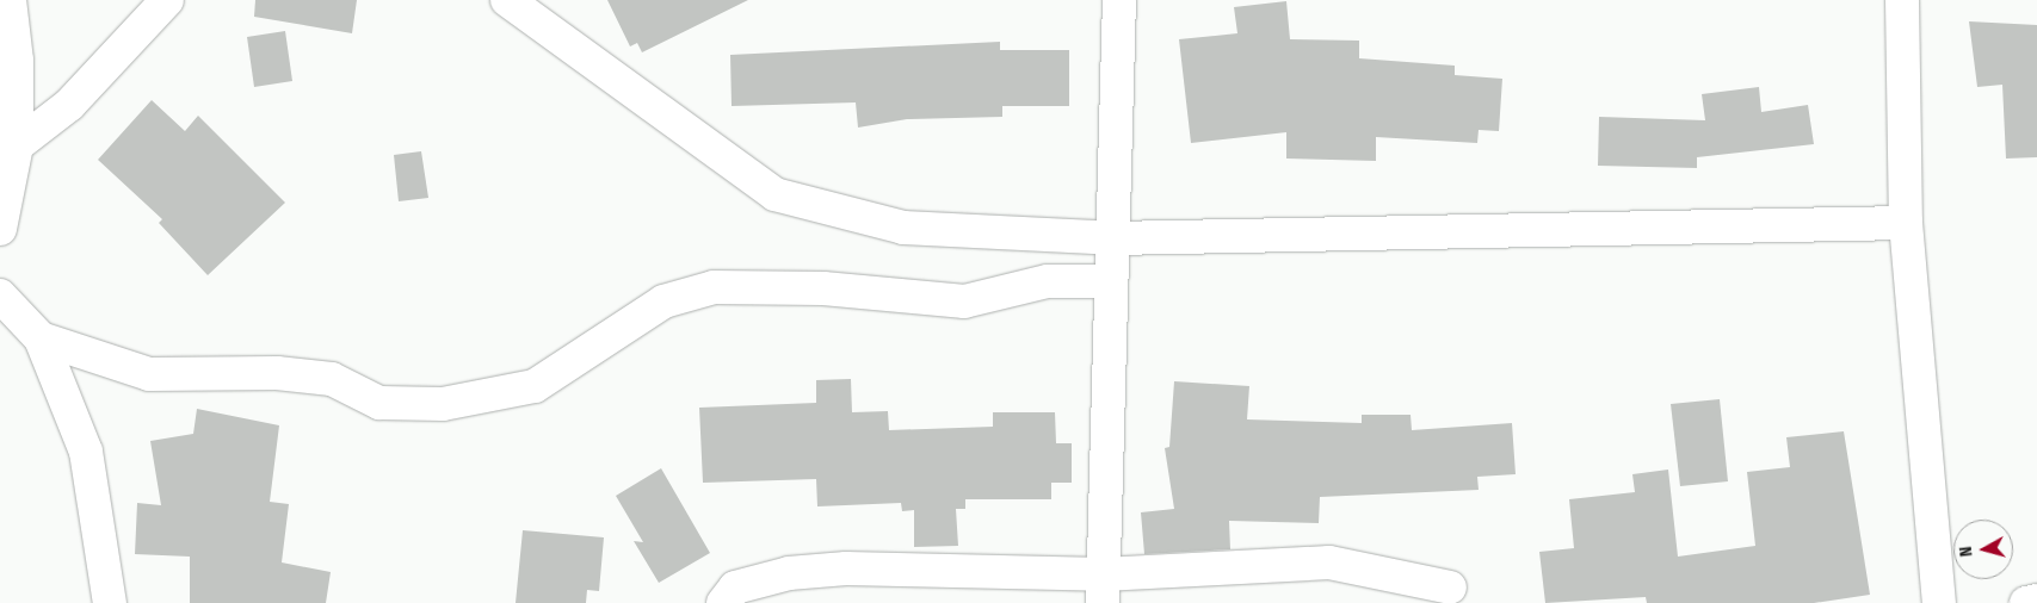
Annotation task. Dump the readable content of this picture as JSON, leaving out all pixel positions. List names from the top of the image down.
{
  "north": "left"
}
